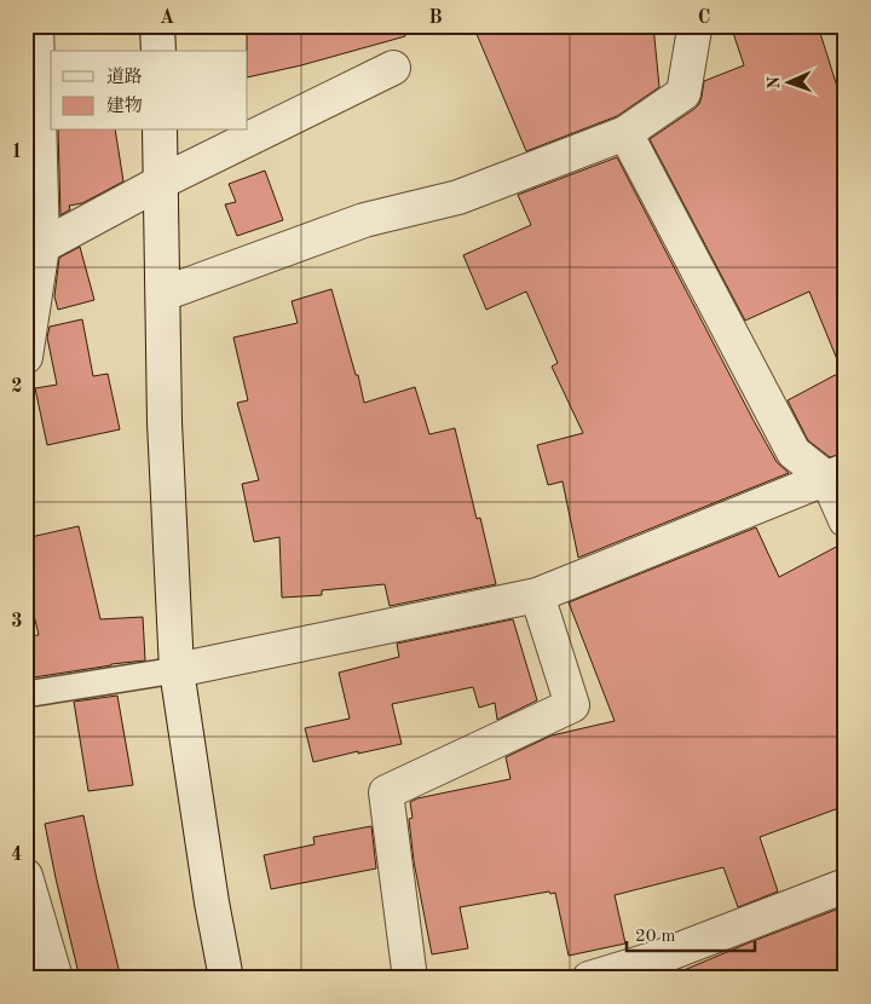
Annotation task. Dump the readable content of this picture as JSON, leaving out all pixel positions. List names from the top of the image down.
{
  "legend": ["道路", "建物"],
  "scale_bar": "20 m",
  "north": "left",
  "grid": {
    "columns": ["A", "B", "C"],
    "rows": [
      "1",
      "2",
      "3",
      "4"
    ]
  }
}
